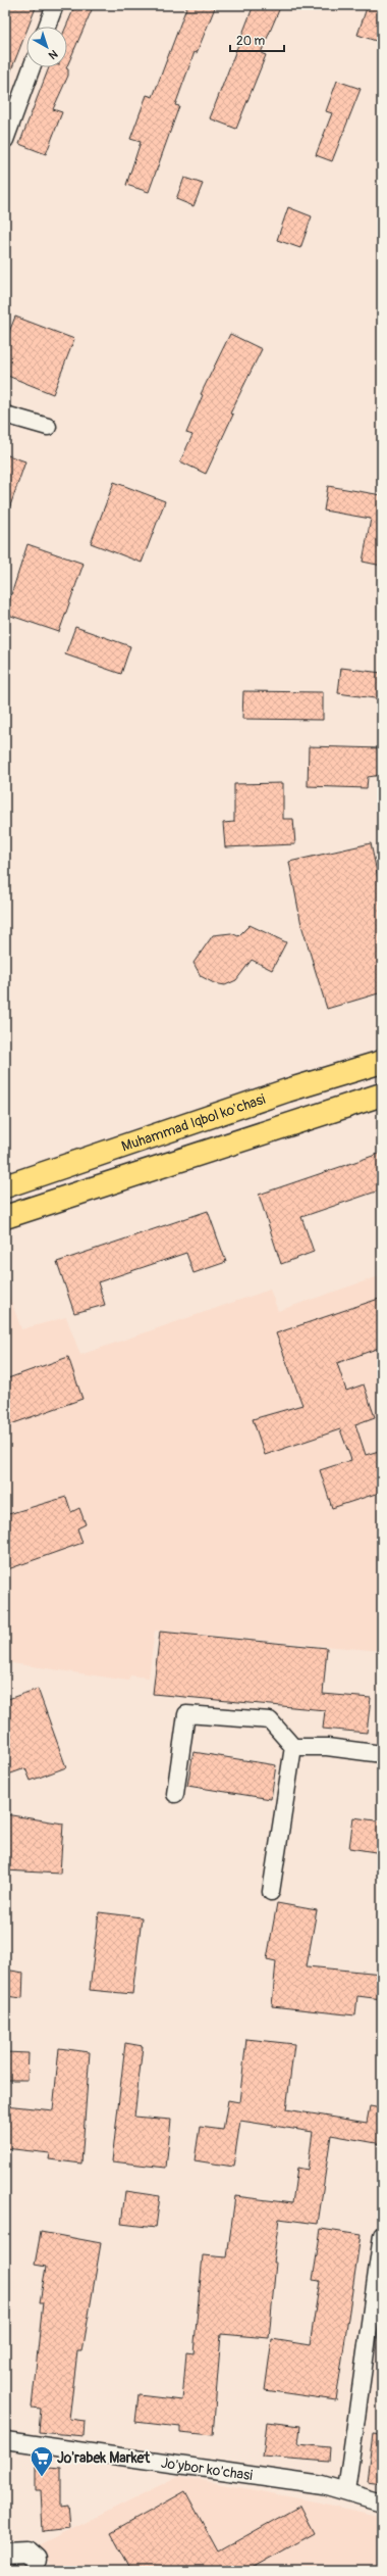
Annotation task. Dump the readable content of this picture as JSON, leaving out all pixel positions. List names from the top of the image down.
{
  "streets": {
    "main road": ["Muhammad Iqbol ko'chasi"],
    "street": ["Jo'ybor ko'chasi"]
  },
  "places": {
    "supermarket": ["Jo'rabek Market"]
  },
  "scale_bar": "20 m",
  "north": "bottom right"
}
